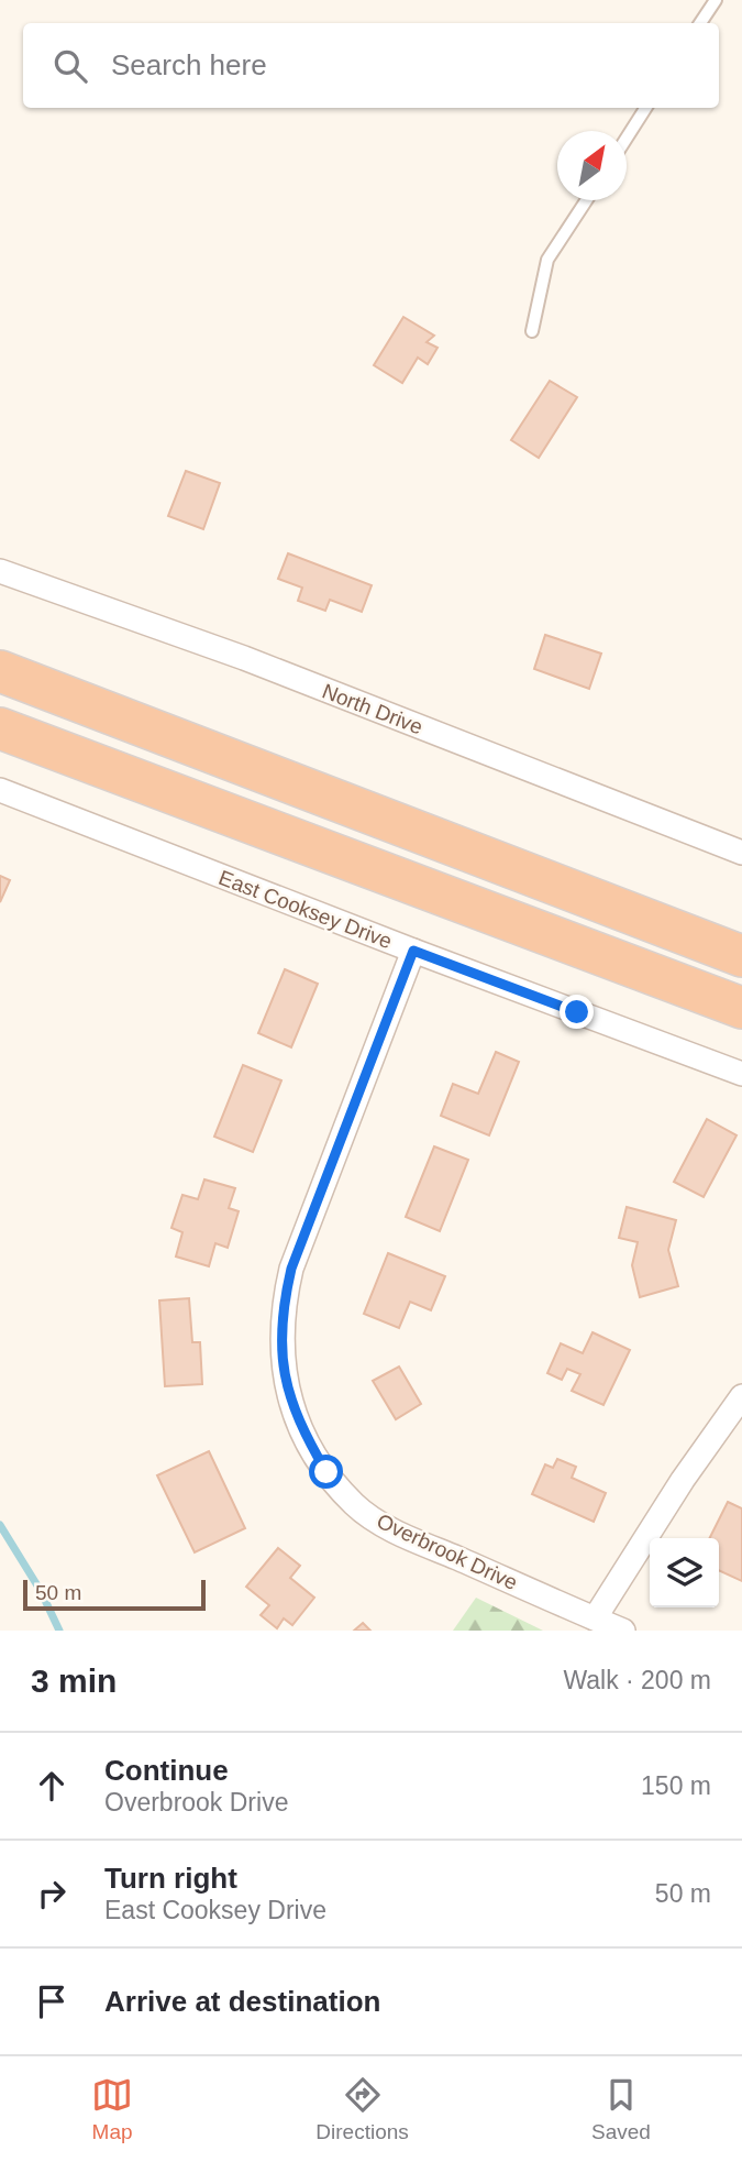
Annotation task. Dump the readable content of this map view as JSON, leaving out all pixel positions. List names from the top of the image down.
{
  "streets": {
    "street": ["North Drive", "East Cooksey Drive", "Overbrook Drive"]
  },
  "crossings": [
    ["East Cooksey Drive", "Overbrook Drive"]
  ],
  "scale_bar": "50 m",
  "north": "top right",
  "page": {
    "search": "Search here",
    "scale": "50 m",
    "heading": ["3 min", "Walk · 200 m"],
    "list": [
      ["Continue", "Overbrook Drive", "150 m"],
      ["Turn right", "East Cooksey Drive", "50 m"],
      "Arrive at destination"
    ],
    "nav": ["Map", "Directions", "Saved"]
  }
}
